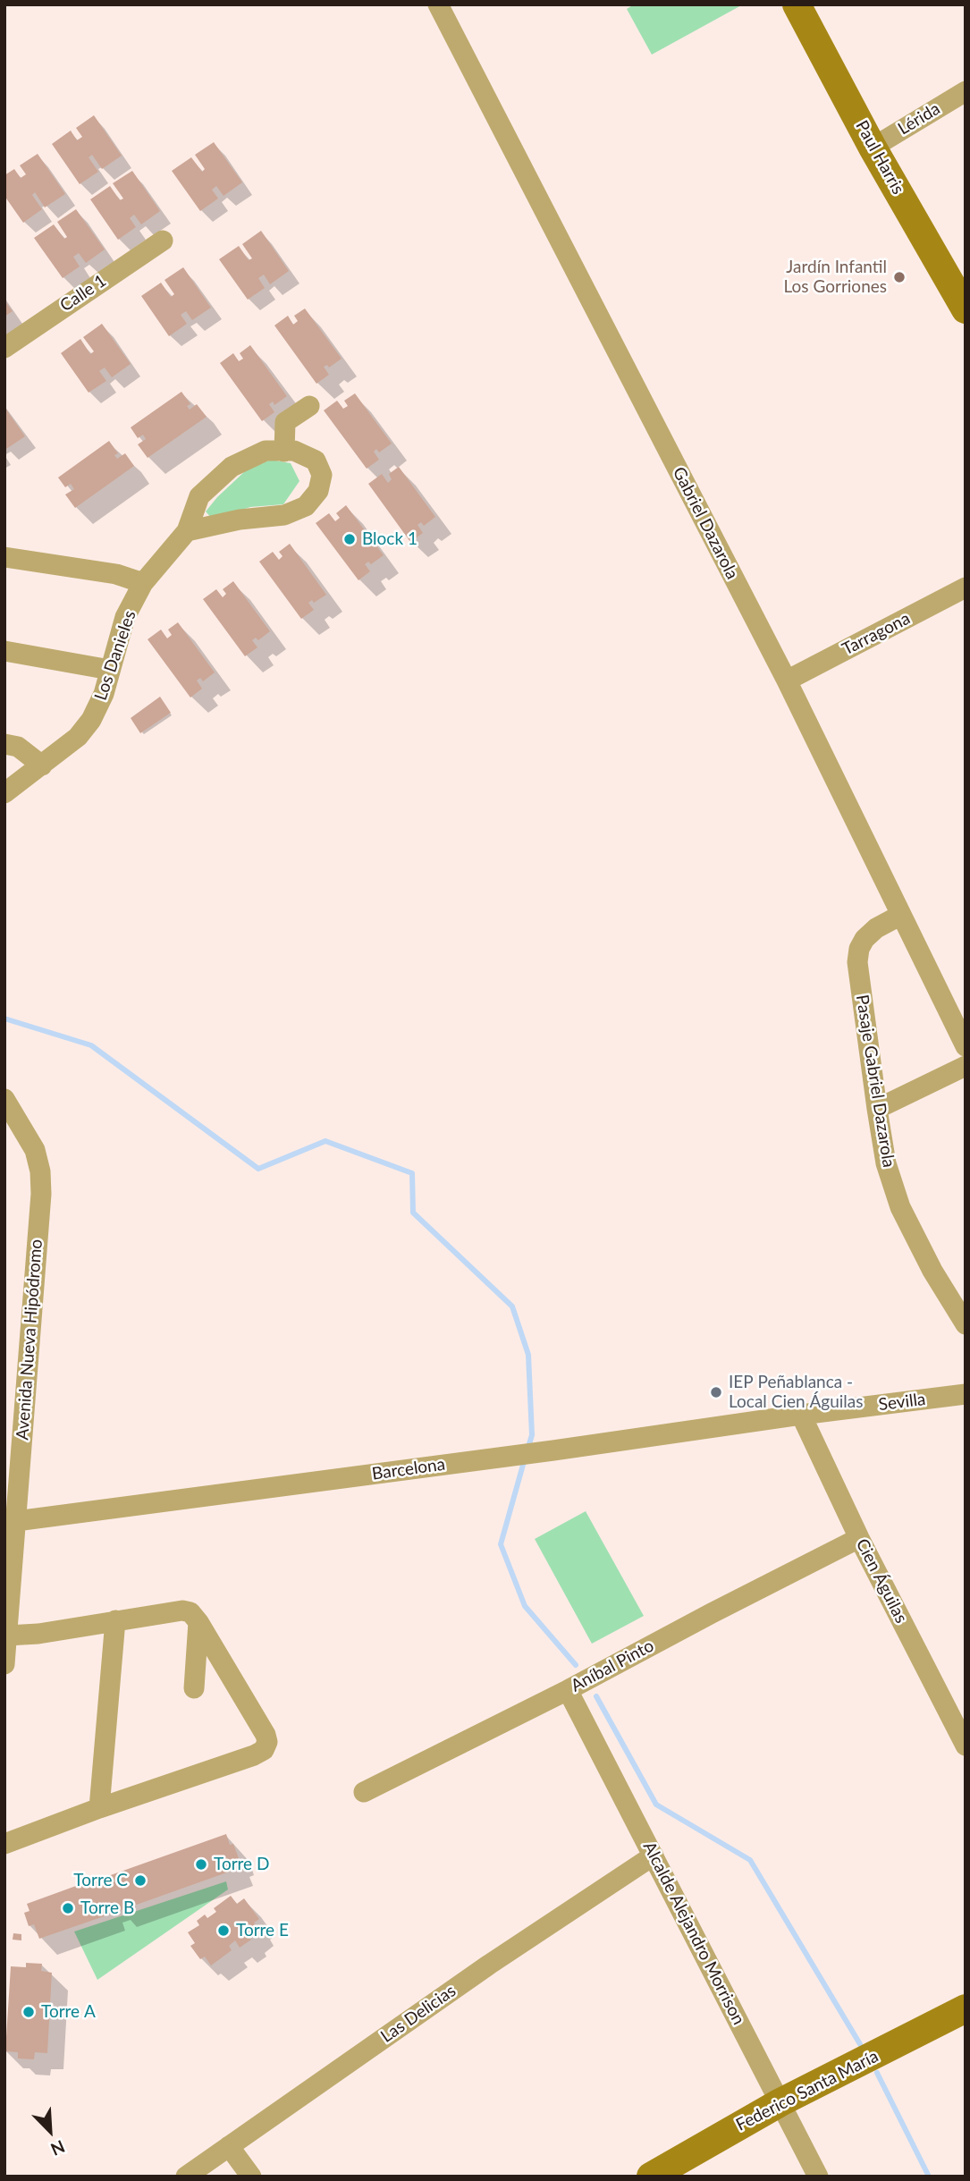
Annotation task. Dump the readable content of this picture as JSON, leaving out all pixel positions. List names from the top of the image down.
{
  "streets": {
    "street": [
      "Lérida",
      "Paul Harris",
      "Calle 1",
      "Gabriel Dazarola",
      "Tarragona",
      "Los Danieles",
      "Pasaje Gabriel Dazarola",
      "Avenida Nueva Hipódromo",
      "Sevilla",
      "Barcelona",
      "Cien Águilas",
      "Aníbal Pinto",
      "Alcalde Alejandro Morrison",
      "Las Delicias",
      "Federico Santa María"
    ]
  },
  "crossings": [
    ["Lérida", "Paul Harris"],
    ["Gabriel Dazarola", "Tarragona"],
    ["Gabriel Dazarola", "Pasaje Gabriel Dazarola"],
    ["Avenida Nueva Hipódromo", "Barcelona"],
    ["Sevilla", "Barcelona"],
    ["Sevilla", "Cien Águilas"],
    ["Barcelona", "Cien Águilas"],
    ["Cien Águilas", "Aníbal Pinto"],
    ["Aníbal Pinto", "Alcalde Alejandro Morrison"],
    ["Alcalde Alejandro Morrison", "Las Delicias"],
    ["Alcalde Alejandro Morrison", "Federico Santa María"]
  ],
  "places": [
    "Jardín Infantil Los Gorriones",
    "Block 1",
    "IEP Peñablanca - Local Cien Águilas",
    "Torre D",
    "Torre C",
    "Torre B",
    "Torre E",
    "Torre A"
  ],
  "north": "bottom right"
}
